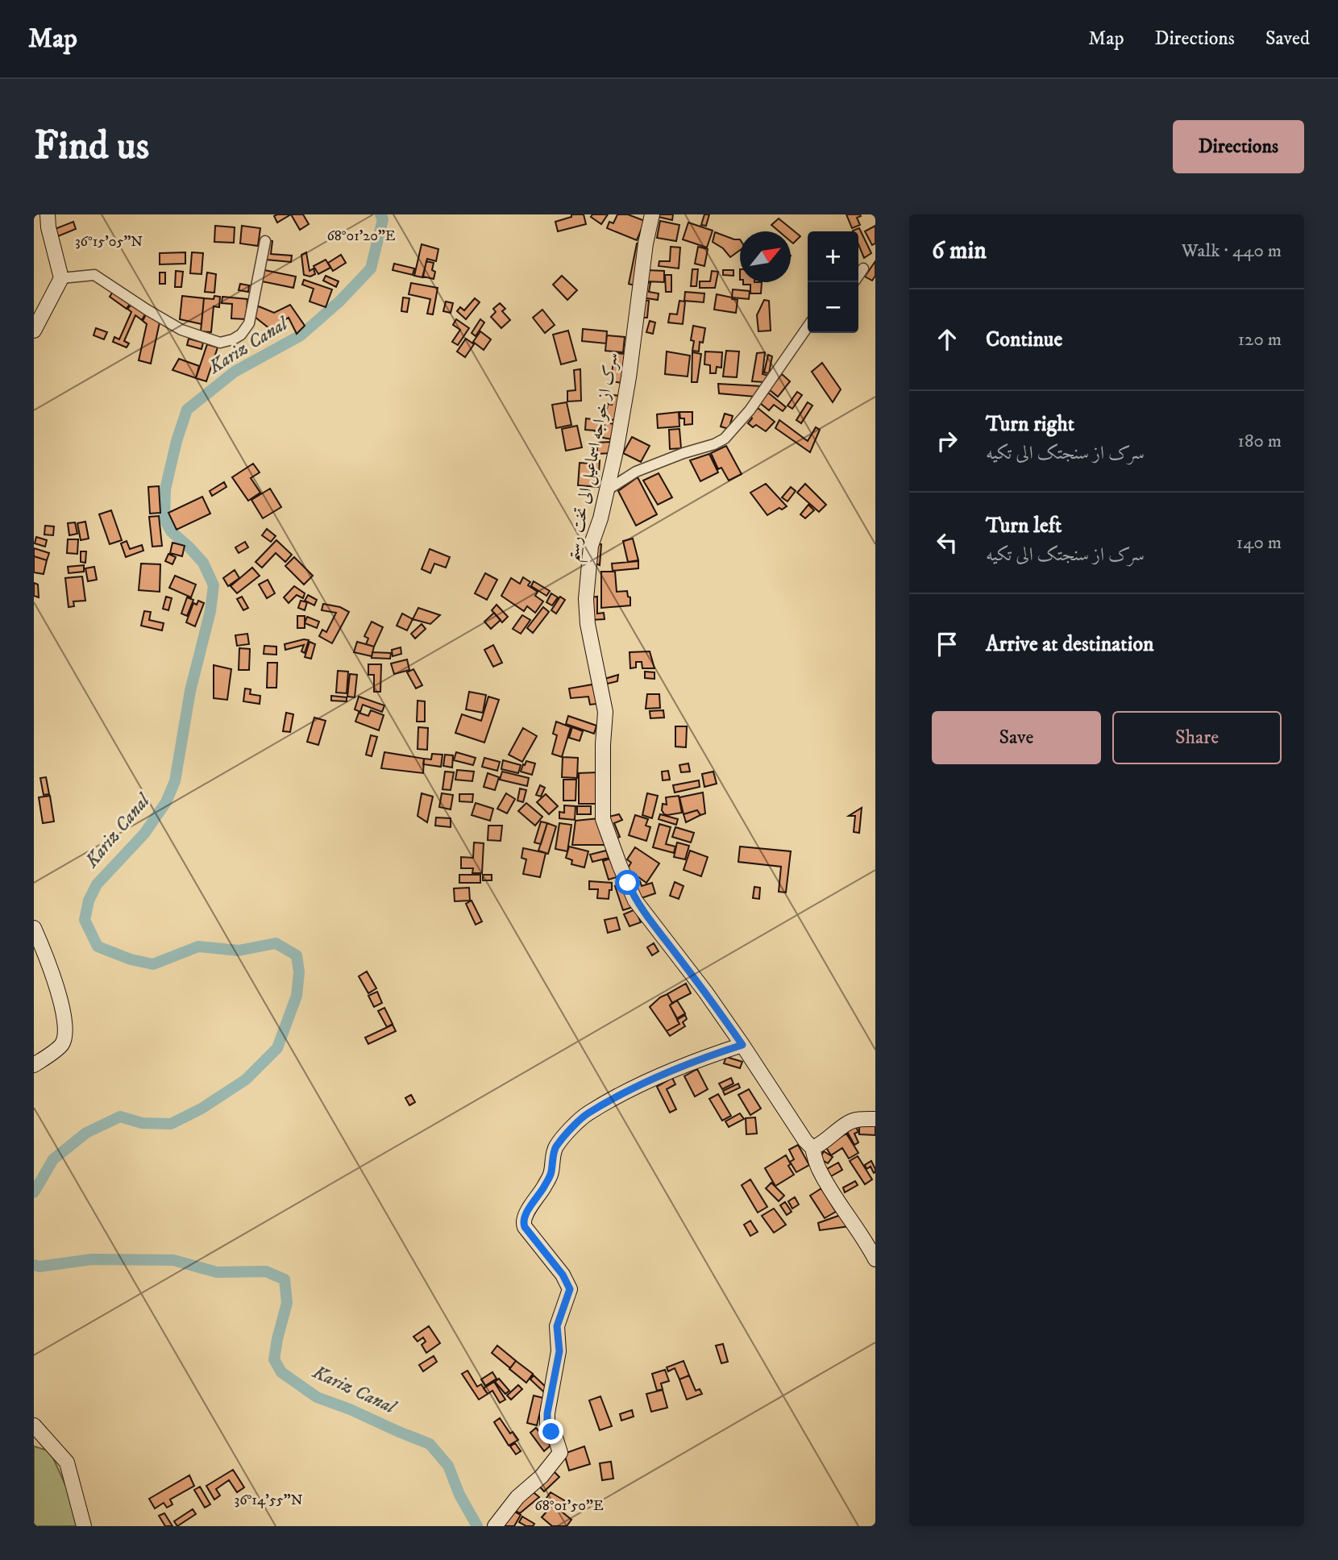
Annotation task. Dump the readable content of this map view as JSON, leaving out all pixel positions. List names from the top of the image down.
{
  "streets": {
    "street": ["سرک از خواجه اسماعیل الی تخت رستم"]
  },
  "water": ["Kariz Canal"],
  "north": "top right",
  "page": {
    "header": "Map",
    "nav": ["Map", "Directions", "Saved"],
    "buttons": [
      "Directions",
      ["Save", "Share"]
    ],
    "title": "Find us",
    "heading": ["6 min", "Walk · 440 m"],
    "map_buttons": ["+", "−"],
    "list": [
      ["Continue", "120 m"],
      ["Turn right", "سرک از سنجتک الی تکیه", "180 m"],
      ["Turn left", "سرک از سنجتک الی تکیه", "140 m"],
      "Arrive at destination"
    ]
  },
  "coordinates": [
    "68°01'20\"E",
    "36°15'05\"N",
    "36°14'55\"N",
    "68°01'50\"E"
  ]
}
